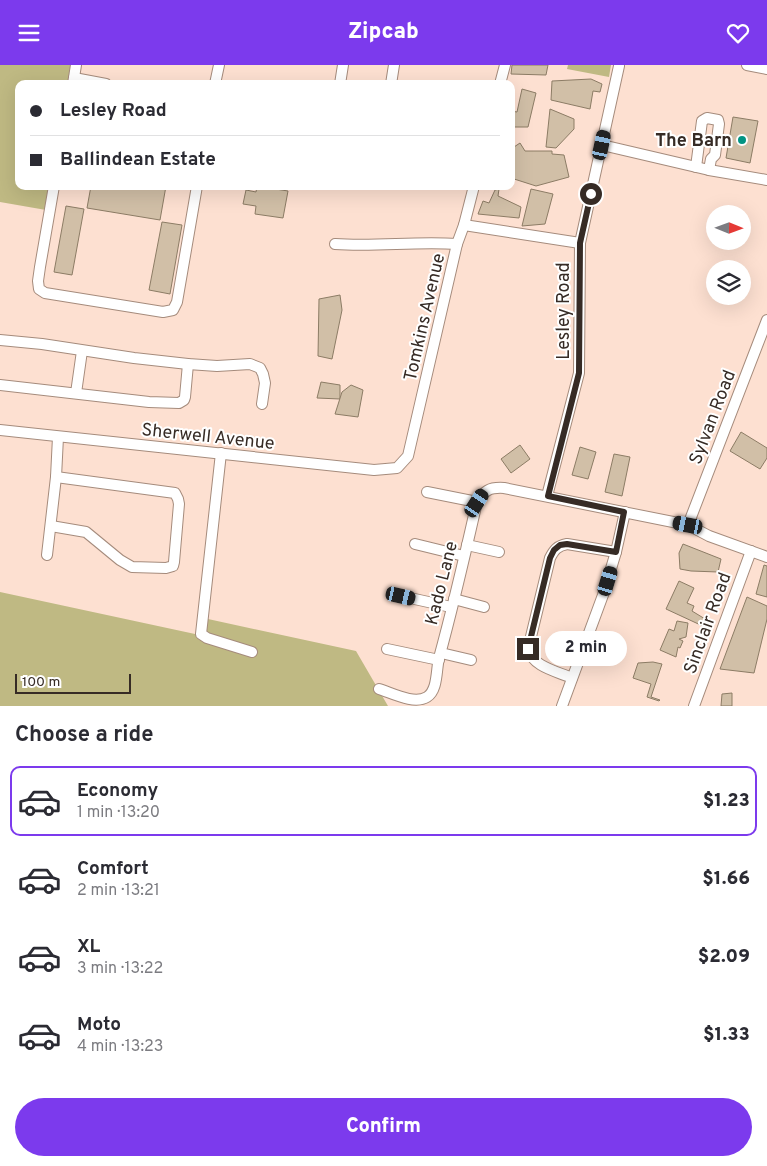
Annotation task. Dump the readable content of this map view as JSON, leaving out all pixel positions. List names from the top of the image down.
{
  "streets": {
    "street": [
      "Lesley Road",
      "Tomkins Avenue",
      "Sylvan Road",
      "Sherwell Avenue",
      "Kado Lane",
      "Sinclair Road"
    ]
  },
  "crossings": [
    ["Tomkins Avenue", "Sherwell Avenue"]
  ],
  "places": ["The Barn"],
  "scale_bar": "100 m",
  "north": "right",
  "page": {
    "header": "Zipcab",
    "banner": ["Lesley Road", "Ballindean Estate"],
    "bubble": "2 min",
    "scale": "100 m",
    "heading": "Choose a ride",
    "list": [
      {
        "name": "Economy",
        "note": "1 min · 13:20",
        "value": "$1.23"
      },
      {
        "name": "Comfort",
        "note": "2 min · 13:21",
        "value": "$1.66"
      },
      {
        "name": "XL",
        "note": "3 min · 13:22",
        "value": "$2.09"
      },
      {
        "name": "Moto",
        "note": "4 min · 13:23",
        "value": "$1.33"
      }
    ],
    "buttons": "Confirm"
  }
}
